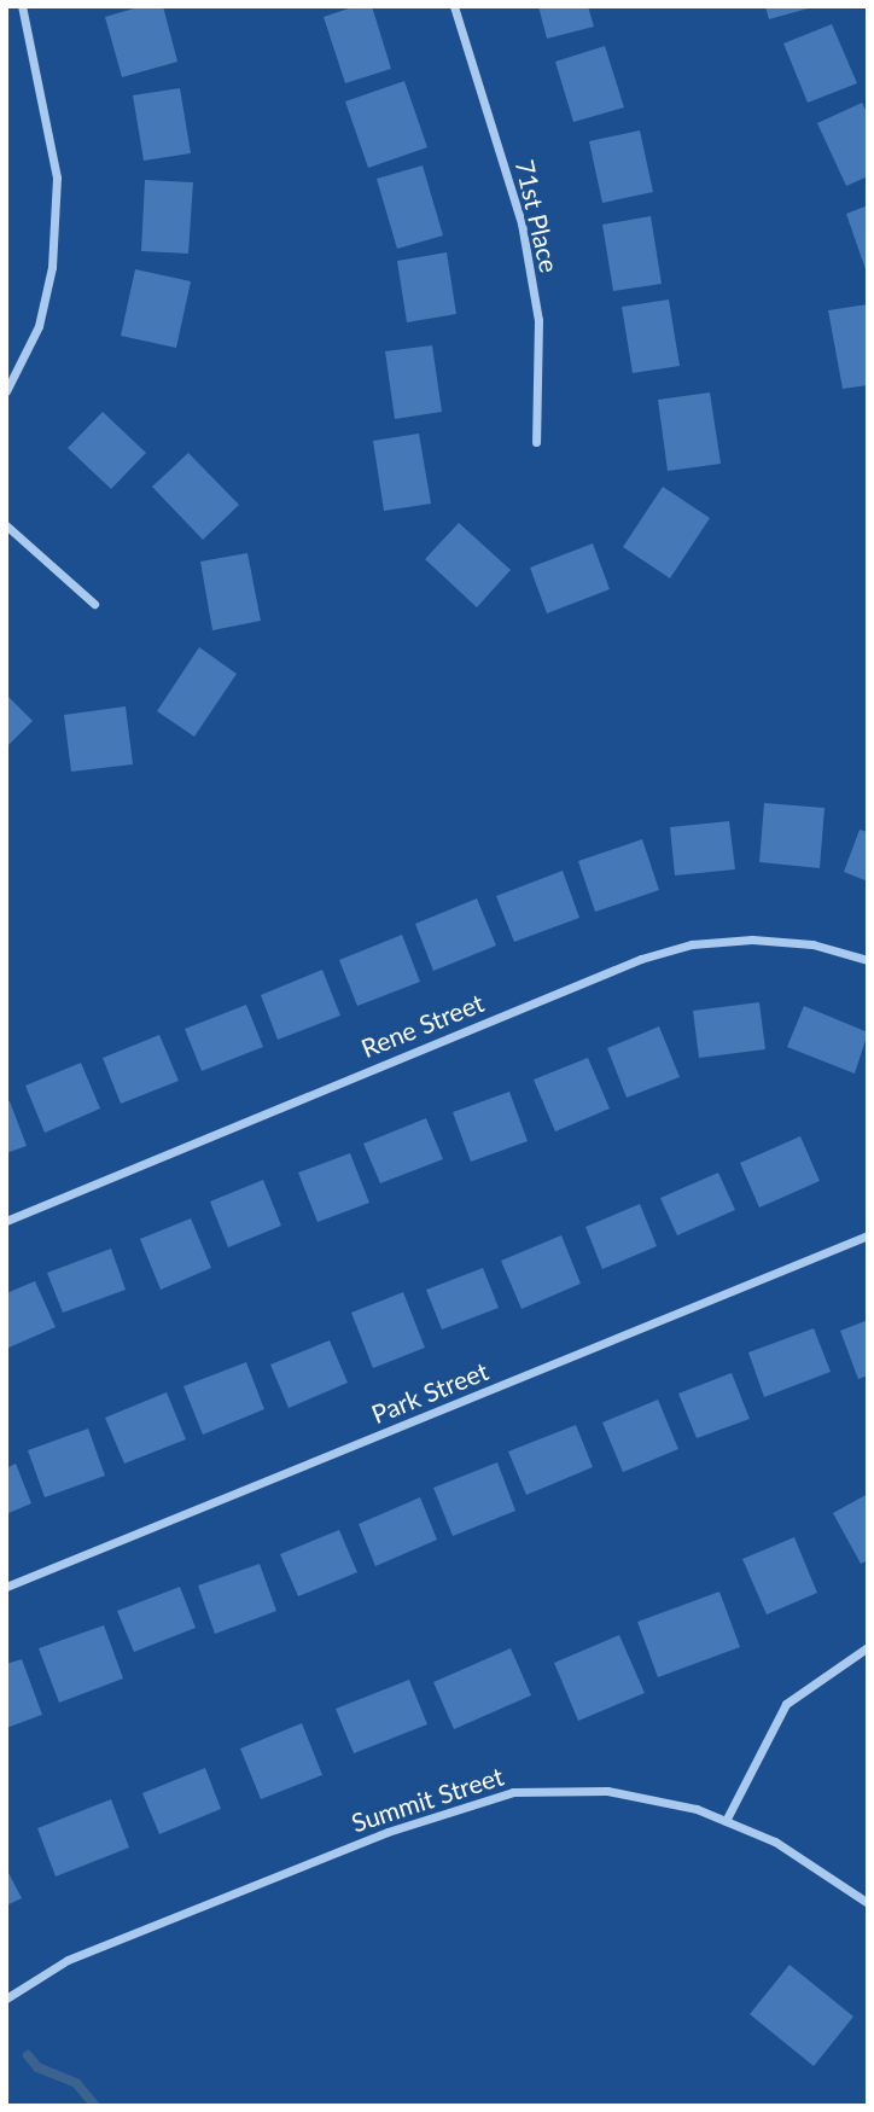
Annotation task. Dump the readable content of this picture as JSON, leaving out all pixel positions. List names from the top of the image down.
{
  "streets": {
    "street": [
      "71st Place",
      "Rene Street",
      "Park Street",
      "Summit Street"
    ]
  }
}
